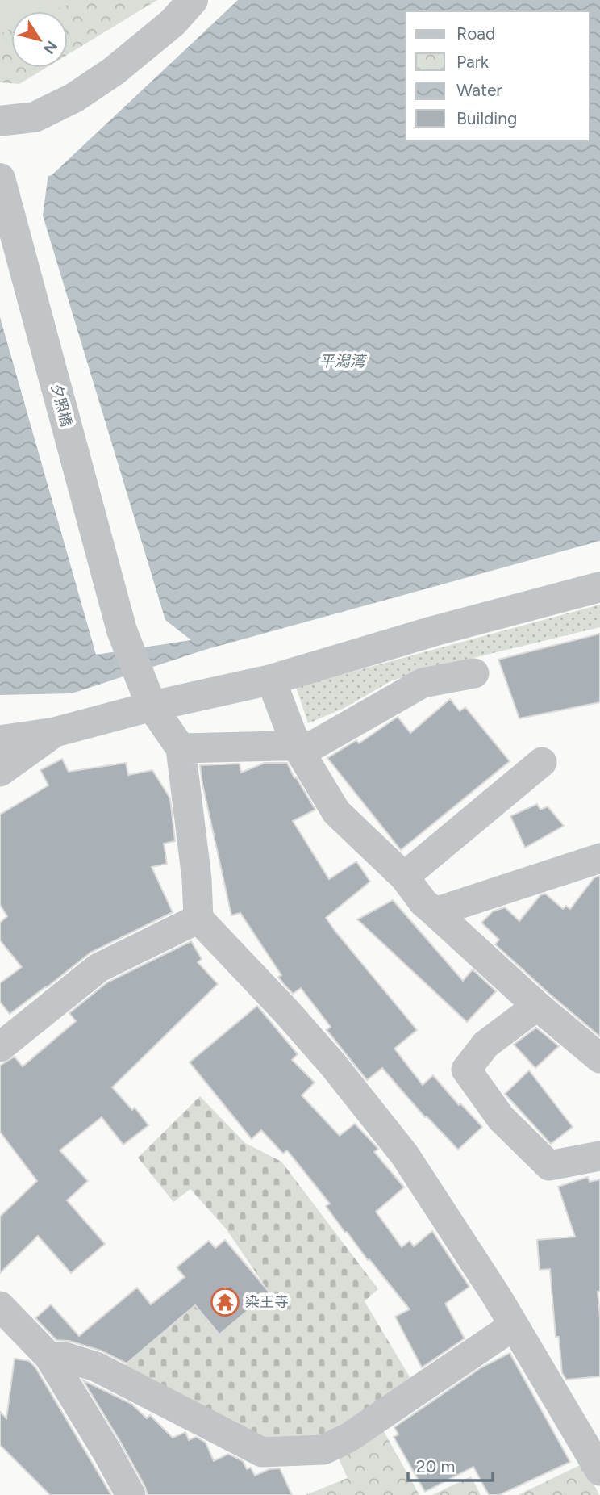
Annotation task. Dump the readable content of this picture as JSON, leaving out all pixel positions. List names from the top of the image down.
{
  "streets": {
    "street": ["夕照橋"]
  },
  "water": ["平潟湾"],
  "places": {
    "temple": ["染王寺"]
  },
  "legend": [
    "Road",
    "Park",
    "Water",
    "Building"
  ],
  "scale_bar": "20 m",
  "north": "bottom right"
}
